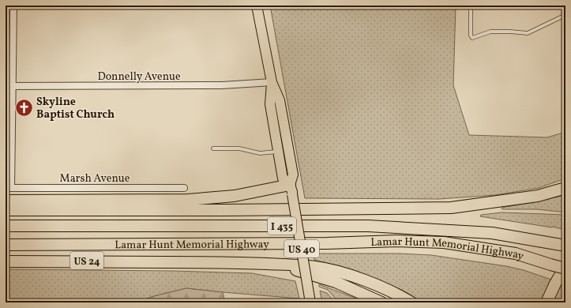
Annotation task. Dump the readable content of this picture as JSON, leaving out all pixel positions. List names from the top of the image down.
{
  "streets": {
    "highway": ["I 435", "Lamar Hunt Memorial Highway", "US 24"],
    "main road": ["US 40"],
    "street": ["Donnelly Avenue", "Marsh Avenue"]
  },
  "crossings": [
    ["Donnelly Avenue", "US 40"]
  ],
  "places": {
    "church": ["Skyline Baptist Church"]
  }
}
